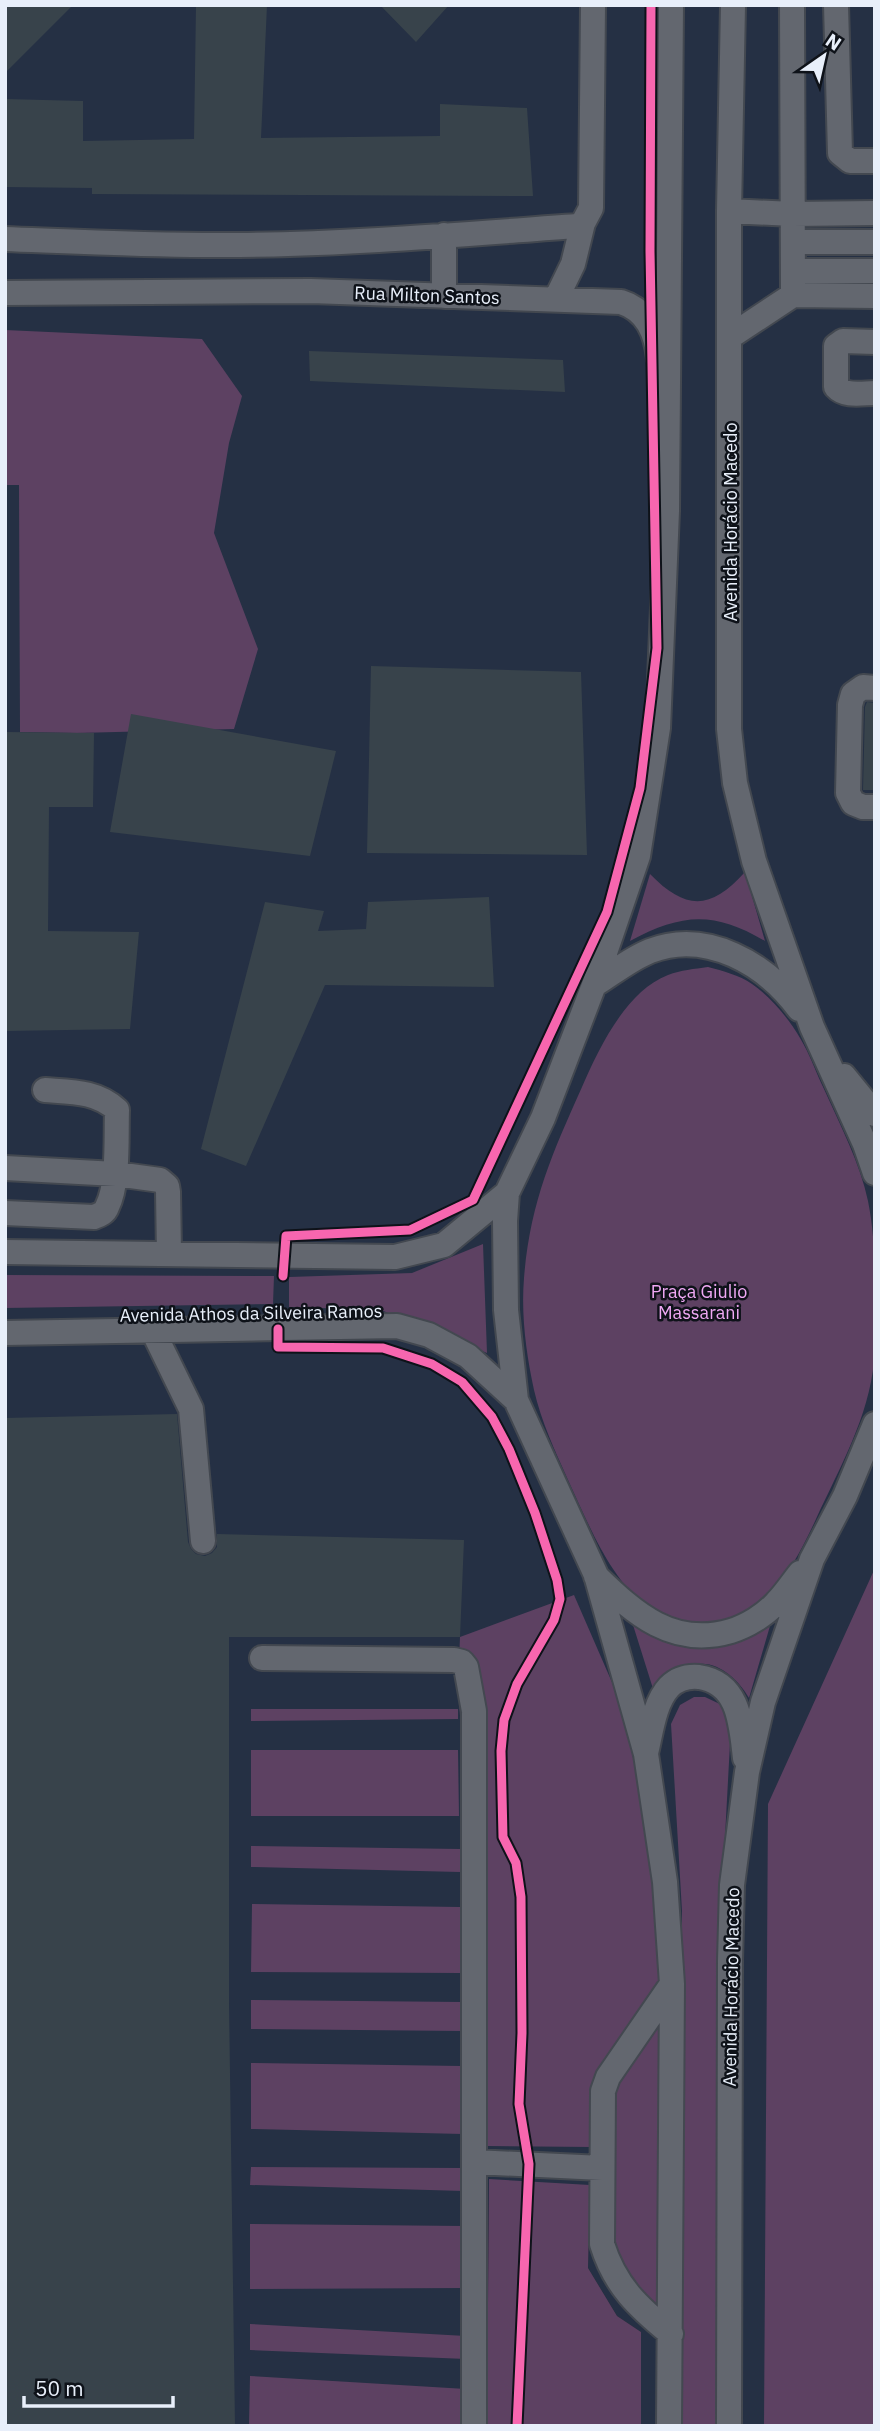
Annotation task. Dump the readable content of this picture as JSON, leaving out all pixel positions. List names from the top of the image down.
{
  "streets": {
    "street": ["Rua Milton Santos", "Avenida Horácio Macedo", "Avenida Athos da Silveira Ramos"]
  },
  "parks": ["Praça Giulio Massarani"],
  "scale_bar": "50 m",
  "north": "top right"
}
